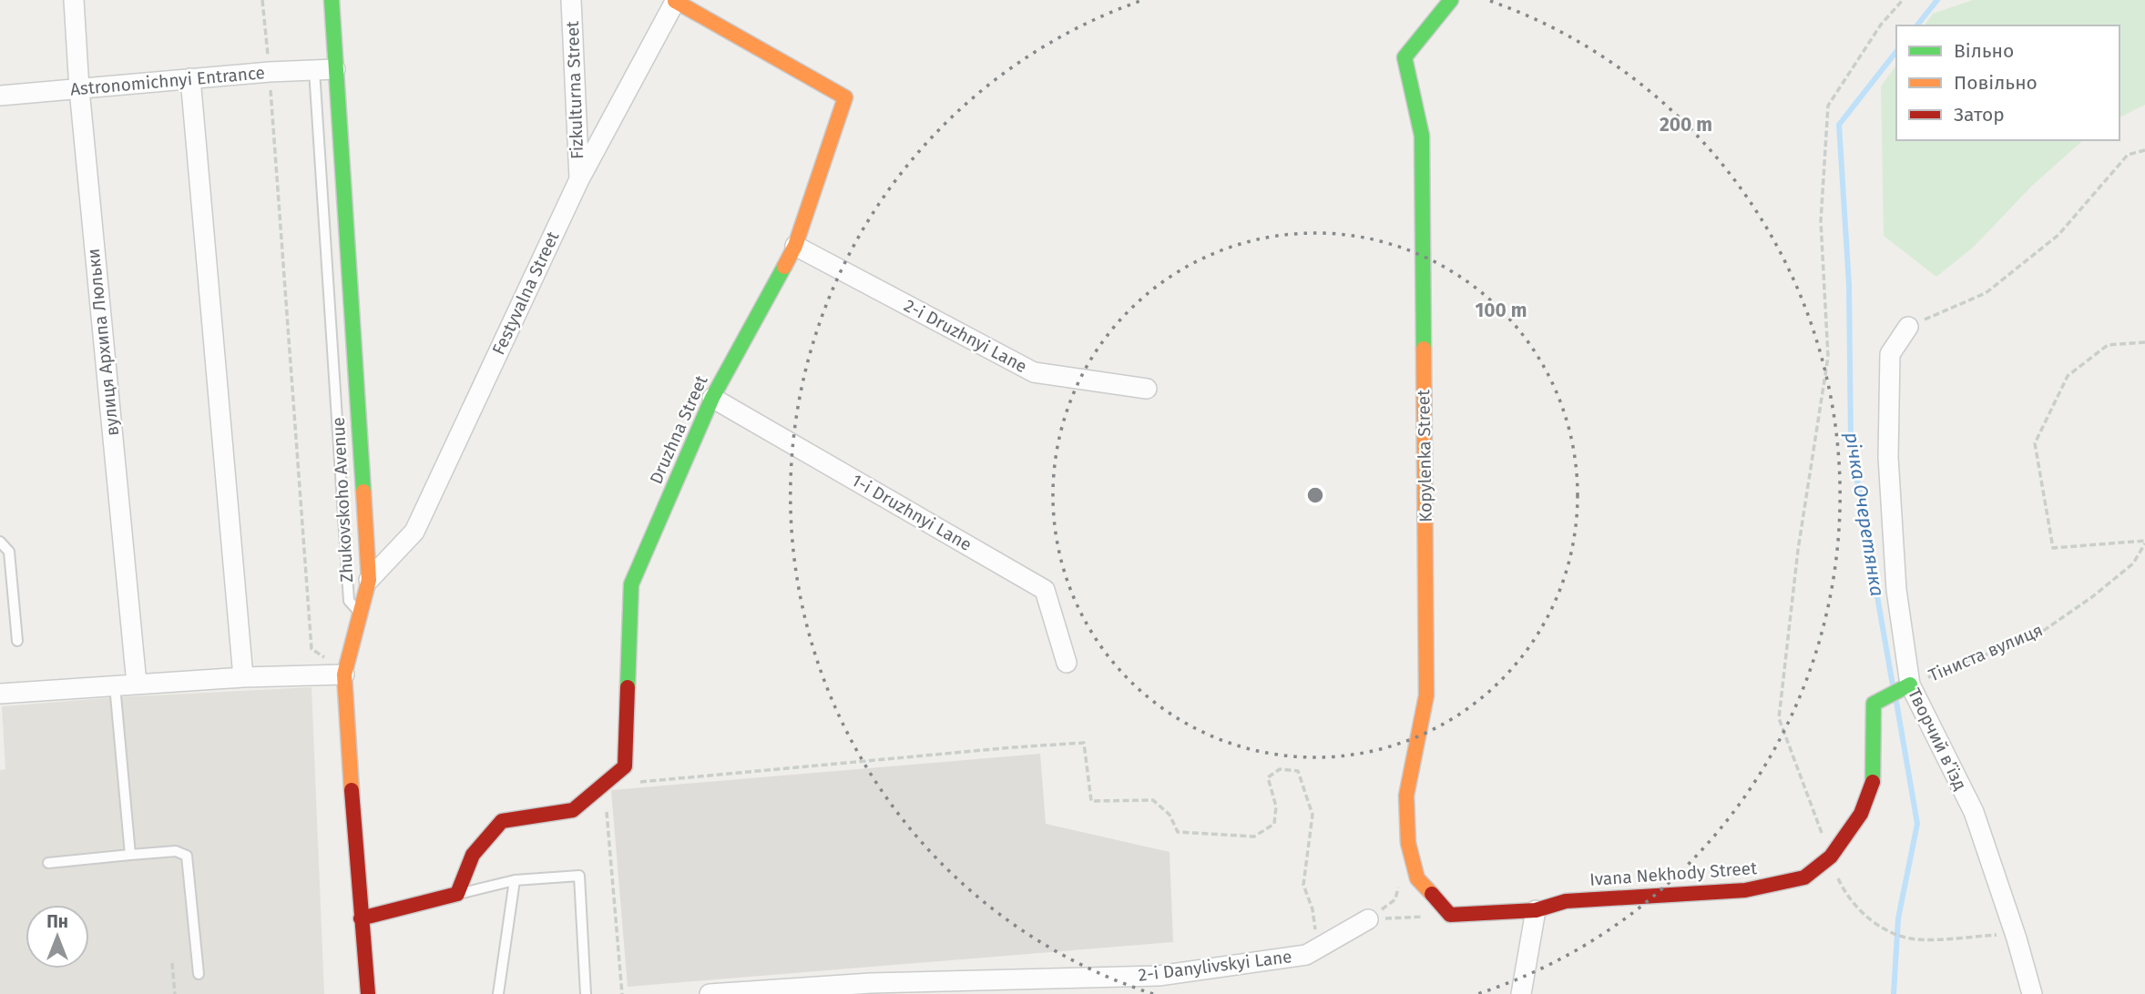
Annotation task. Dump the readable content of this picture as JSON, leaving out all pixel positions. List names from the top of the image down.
{
  "streets": {
    "street": [
      "Astronomichnyi Entrance",
      "Fizkulturna Street",
      "Festyvalna Street",
      "2-i Druzhnyi Lane",
      "вулиця Архипа Люльки",
      "Druzhna Street",
      "Kopylenka Street",
      "Zhukovskoho Avenue",
      "1-i Druzhnyi Lane",
      "Творчий в’їзд",
      "Ivana Nekhody Street",
      "2-i Danylivskyi Lane"
    ],
    "path": ["Тіниста вулиця"]
  },
  "crossings": [
    ["Astronomichnyi Entrance", "вулиця Архипа Люльки"],
    ["Astronomichnyi Entrance", "Zhukovskoho Avenue"],
    ["Fizkulturna Street", "Festyvalna Street"],
    ["Festyvalna Street", "Druzhna Street"],
    ["Festyvalna Street", "Zhukovskoho Avenue"],
    ["2-i Druzhnyi Lane", "Druzhna Street"],
    ["Druzhna Street", "1-i Druzhnyi Lane"],
    ["Тіниста вулиця", "Творчий в’їзд"],
    ["Тіниста вулиця", "Ivana Nekhody Street"],
    ["Творчий в’їзд", "Ivana Nekhody Street"]
  ],
  "water": ["річка Очеретянка"],
  "legend": ["Вільно", "Повільно", "Затор"],
  "north": "top",
  "rings": ["200 m", "100 m"]
}
